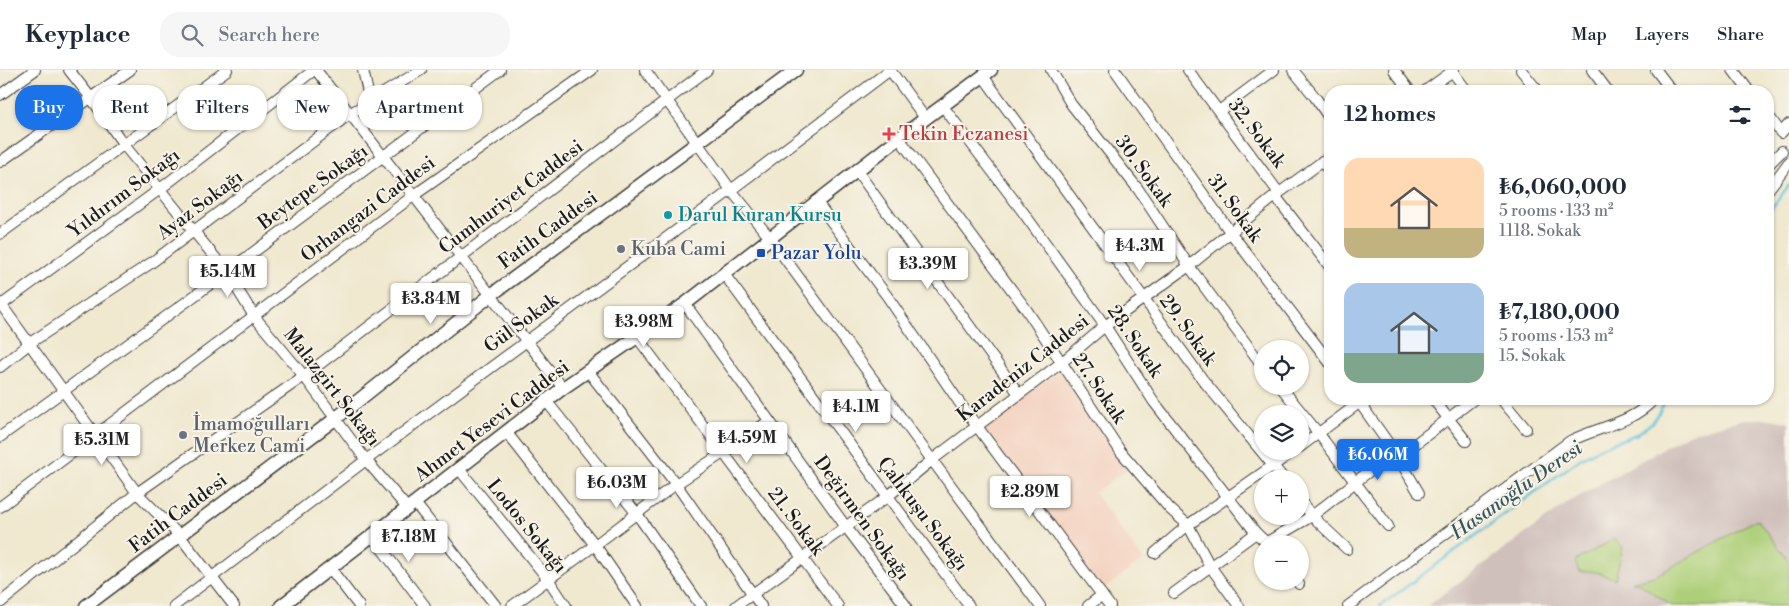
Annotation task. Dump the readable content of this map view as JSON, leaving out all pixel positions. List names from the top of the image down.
{
  "streets": {
    "main road": ["Fatih Caddesi", "Ahmet Yesevi Caddesi"],
    "street": [
      "32. Sokak",
      "30. Sokak",
      "Beytepe Sokağı",
      "Yıldırım Sokağı",
      "Cumhuriyet Caddesi",
      "Ayaz Sokağı",
      "31. Sokak",
      "Orhangazi Caddesi",
      "Gül Sokak",
      "29. Sokak",
      "28. Sokak",
      "Karadeniz Caddesi",
      "Malazgirt Sokağı",
      "27. Sokak",
      "Çalıkuşu Sokağı",
      "Değirmen Sokağı",
      "21. Sokak",
      "Lodos Sokağı"
    ]
  },
  "crossings": [
    ["32. Sokak", "Karadeniz Caddesi"],
    ["30. Sokak", "Karadeniz Caddesi"],
    ["Beytepe Sokağı", "Malazgirt Sokağı"],
    ["Yıldırım Sokağı", "Malazgirt Sokağı"],
    ["Cumhuriyet Caddesi", "Malazgirt Sokağı"],
    ["Ayaz Sokağı", "Malazgirt Sokağı"],
    ["31. Sokak", "Karadeniz Caddesi"],
    ["Orhangazi Caddesi", "Malazgirt Sokağı"],
    ["Fatih Caddesi", "Malazgirt Sokağı"],
    ["Gül Sokak", "Malazgirt Sokağı"],
    ["29. Sokak", "Karadeniz Caddesi"],
    ["29. Sokak", "Ahmet Yesevi Caddesi"],
    ["28. Sokak", "Karadeniz Caddesi"],
    ["28. Sokak", "Ahmet Yesevi Caddesi"],
    ["Karadeniz Caddesi", "27. Sokak"],
    ["Karadeniz Caddesi", "Çalıkuşu Sokağı"],
    ["Karadeniz Caddesi", "Değirmen Sokağı"],
    ["Karadeniz Caddesi", "21. Sokak"],
    ["Malazgirt Sokağı", "Ahmet Yesevi Caddesi"],
    ["27. Sokak", "Ahmet Yesevi Caddesi"],
    ["Ahmet Yesevi Caddesi", "Çalıkuşu Sokağı"],
    ["Ahmet Yesevi Caddesi", "Değirmen Sokağı"],
    ["Ahmet Yesevi Caddesi", "21. Sokak"],
    ["Ahmet Yesevi Caddesi", "Lodos Sokağı"]
  ],
  "water": ["Hasanoğlu Deresi"],
  "places": {
    "health": ["Tekin Eczanesi"],
    "other": ["Darul Kuran Kursu", "Kuba Cami", "İmamoğulları Merkez Cami"],
    "transit": ["Pazar Yolu"]
  },
  "page": {
    "header": "Keyplace",
    "search": "Search here",
    "nav": ["Map", "Layers", "Share"],
    "chip": [
      "Buy",
      "Rent",
      "Filters",
      "New",
      "Apartment"
    ],
    "heading": "12 homes",
    "list": [
      {
        "name": "₺6,060,000",
        "note": "5 rooms · 133 m² · 1118. Sokak"
      },
      {
        "name": "₺7,180,000",
        "note": "5 rooms · 153 m² · 15. Sokak"
      }
    ],
    "price": [
      "₺4.3M",
      "₺3.39M",
      "₺5.14M",
      "₺3.84M",
      "₺3.98M",
      "₺4.1M",
      "₺4.59M",
      "₺5.31M",
      "₺6.06M",
      "₺6.03M",
      "₺2.89M",
      "₺7.18M"
    ],
    "map_buttons": ["+", "−"]
  }
}
